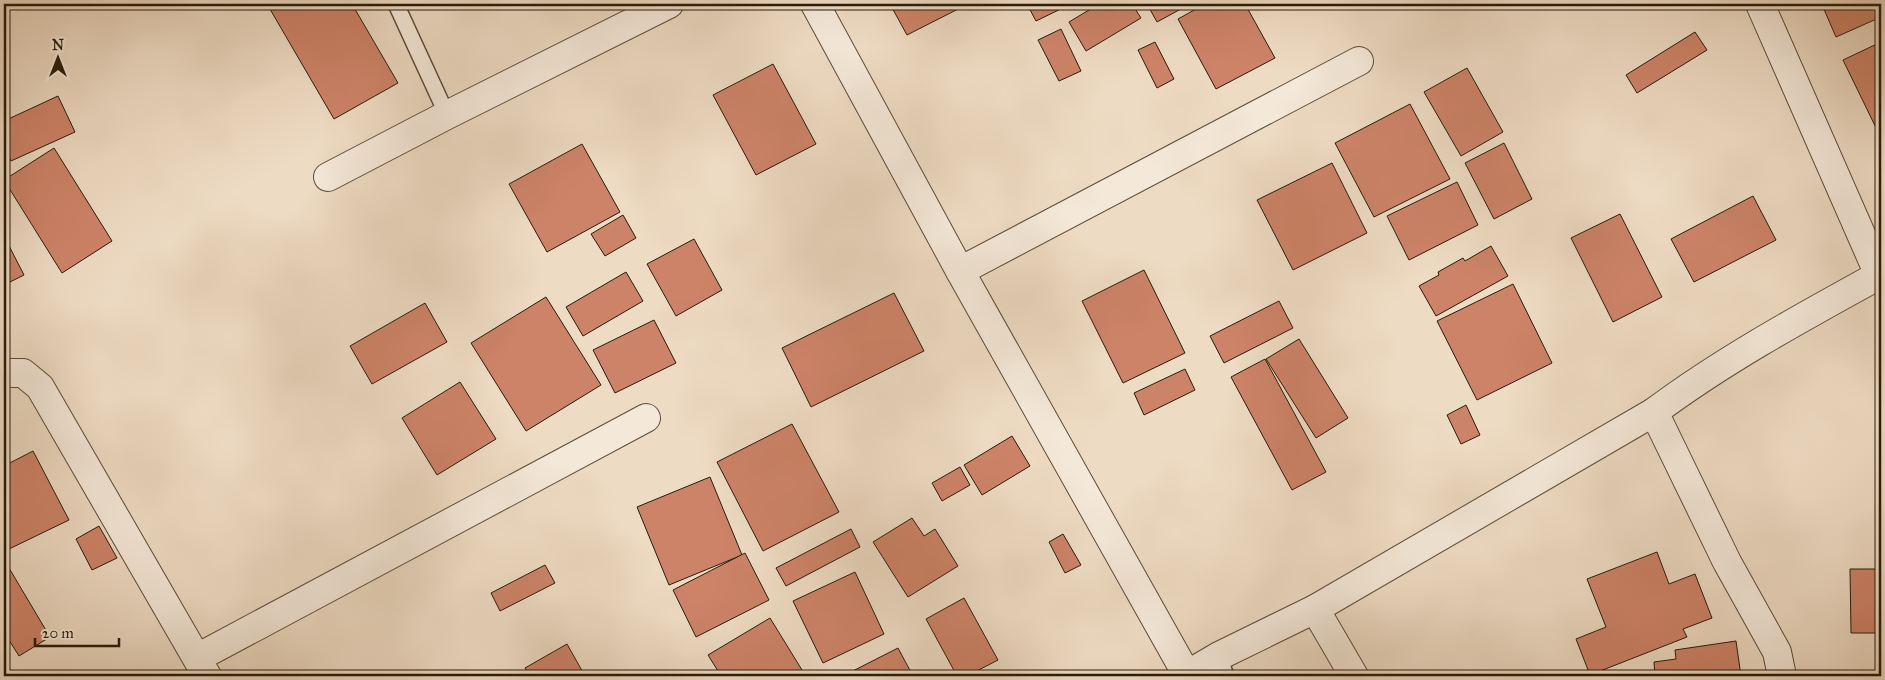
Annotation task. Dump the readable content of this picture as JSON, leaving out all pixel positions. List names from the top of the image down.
{
  "scale_bar": "20 m",
  "north": "top"
}
